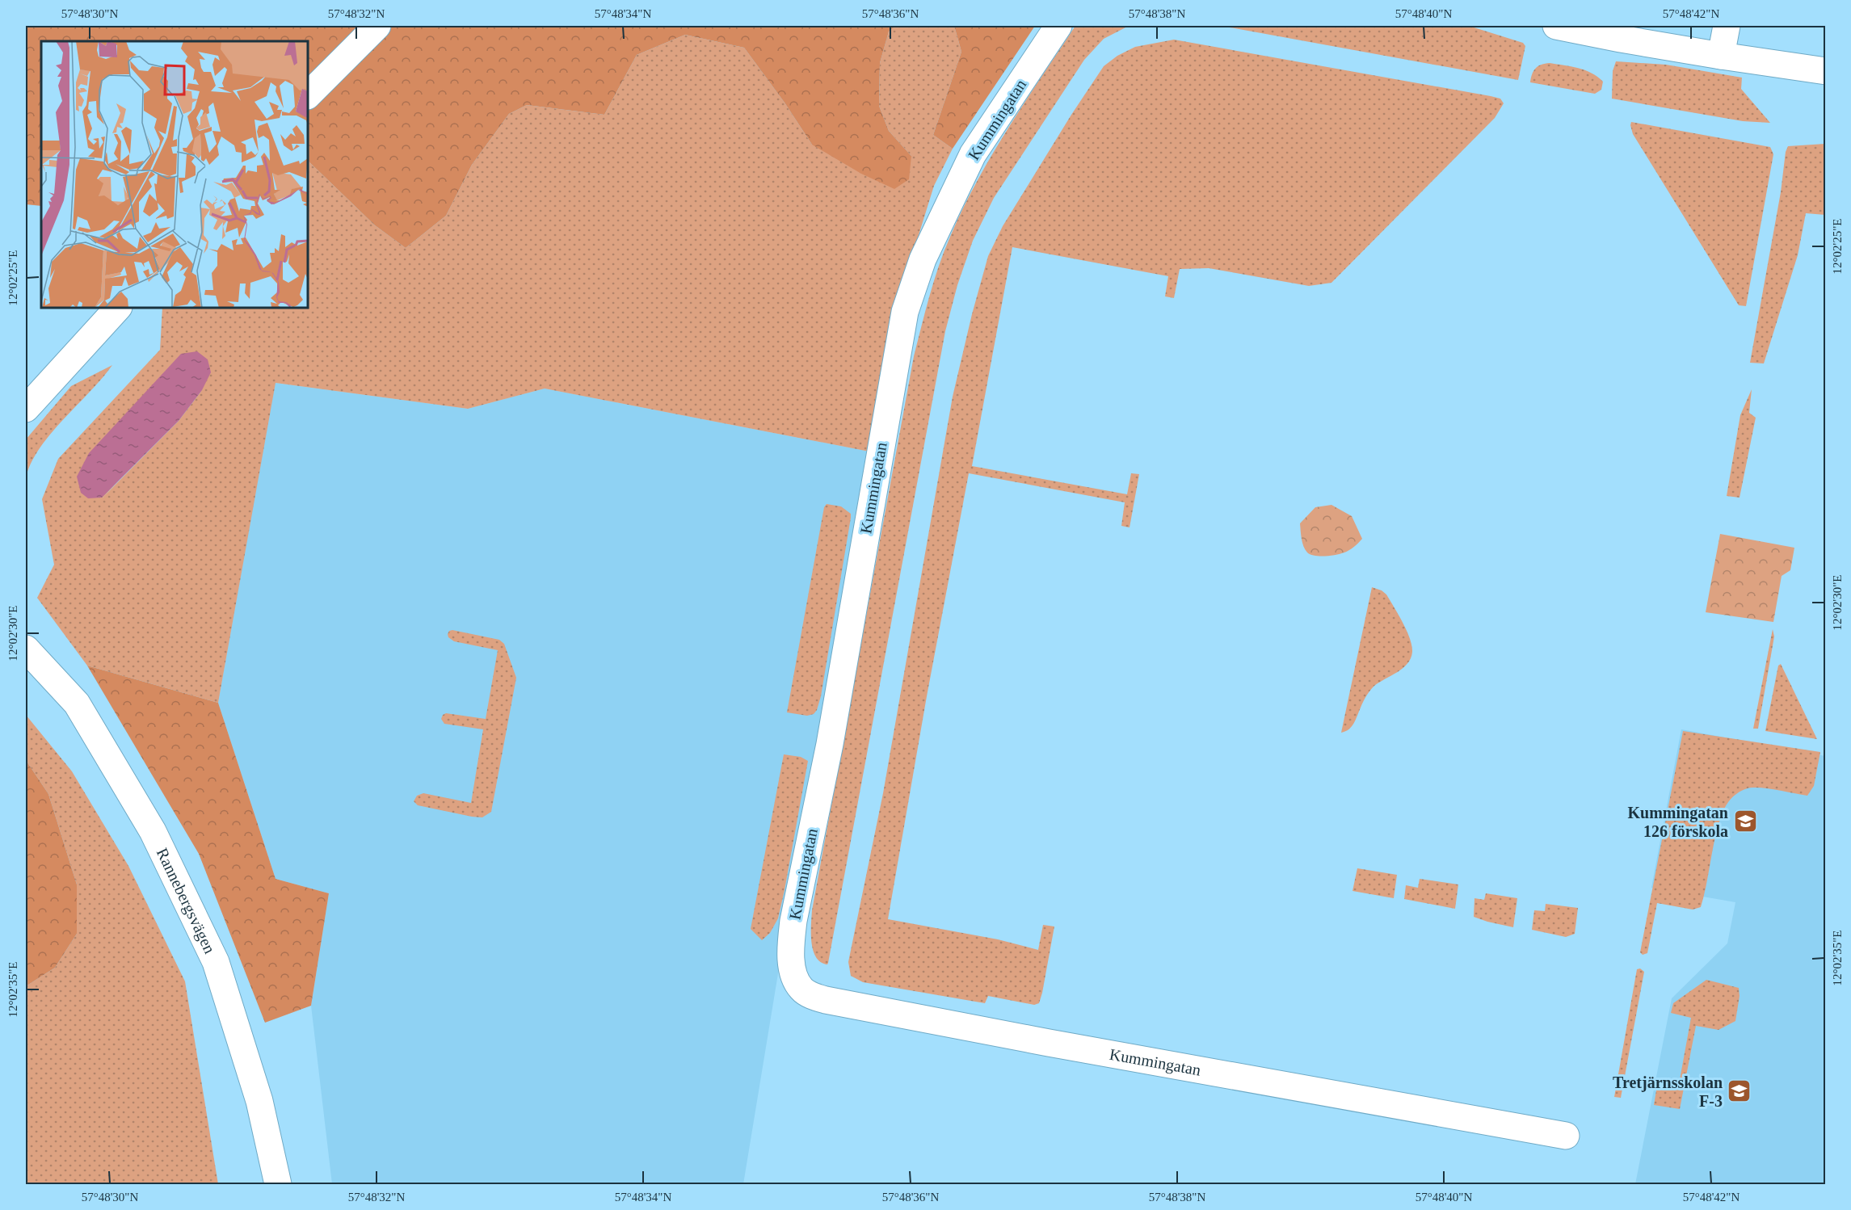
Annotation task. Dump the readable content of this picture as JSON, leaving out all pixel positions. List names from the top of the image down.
{
  "streets": {
    "street": ["Kummingatan", "Rannebergsvägen"]
  },
  "places": {
    "school or university": ["Kummingatan 126 förskola", "Tretjärnsskolan F-3"]
  },
  "coordinates": [
    "57°48'30\"N",
    "57°48'32\"N",
    "57°48'34\"N",
    "57°48'36\"N",
    "57°48'38\"N",
    "57°48'40\"N",
    "57°48'42\"N",
    "12°02'25\"E",
    "12°02'30\"E",
    "12°02'35\"E"
  ]
}
